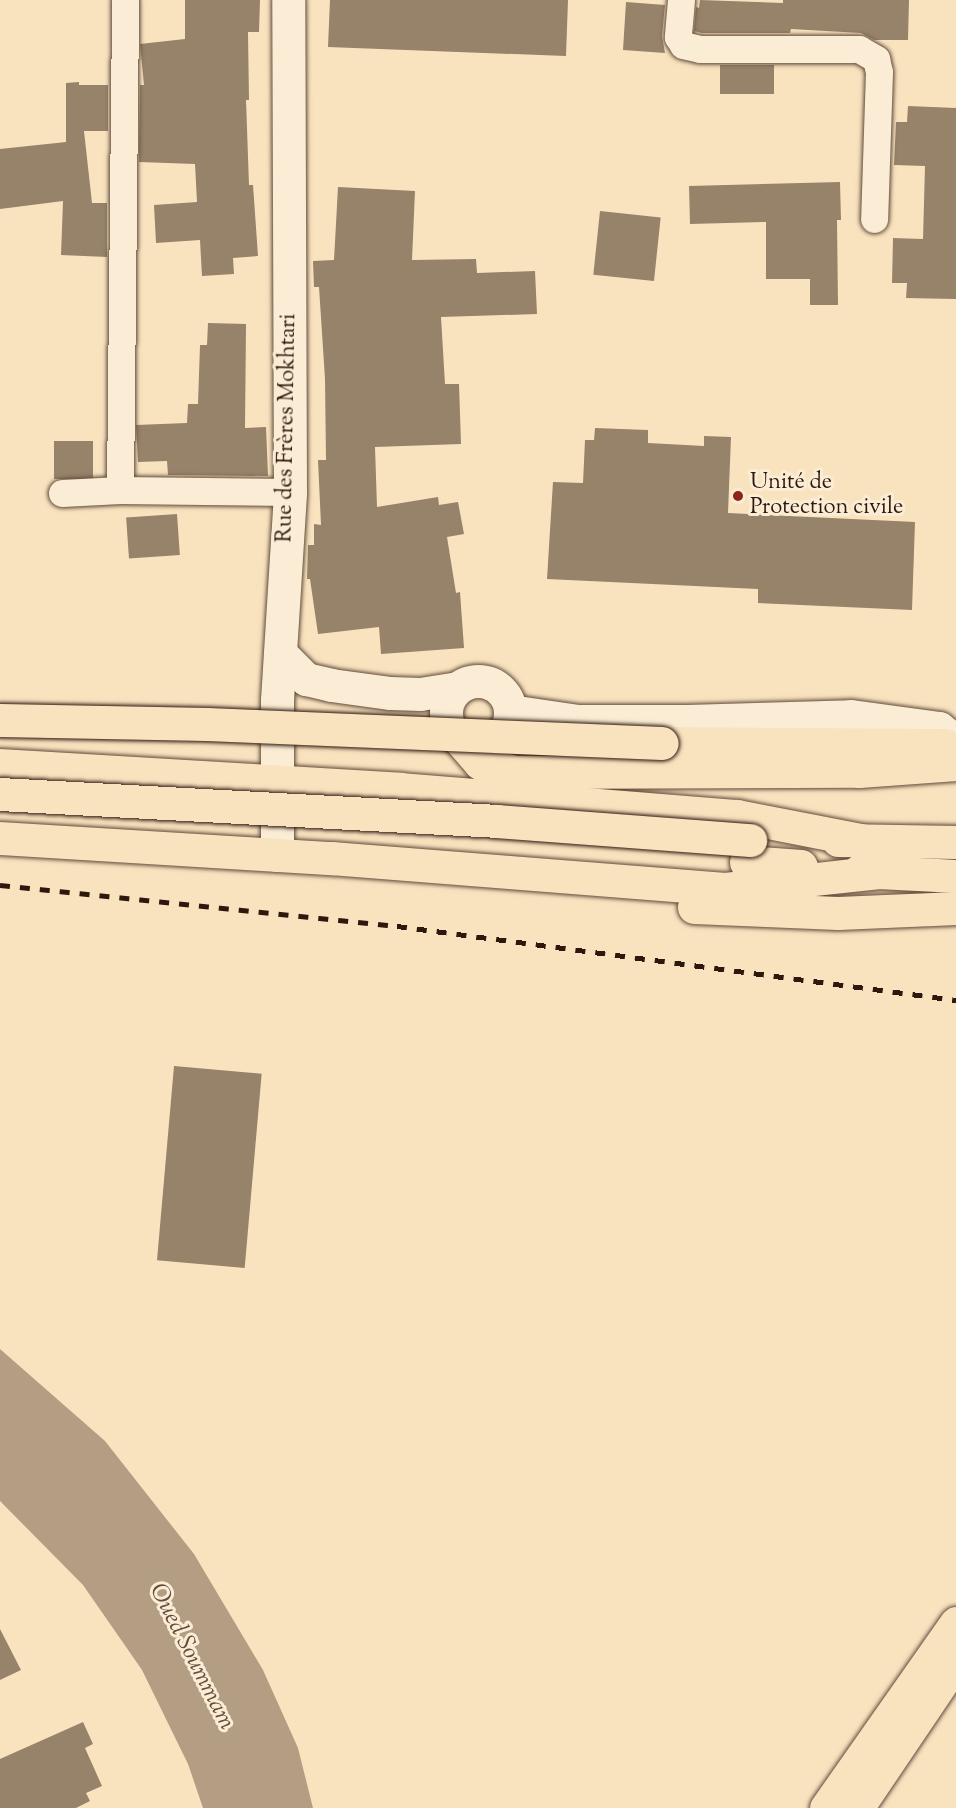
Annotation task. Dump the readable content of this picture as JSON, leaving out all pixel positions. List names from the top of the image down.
{
  "streets": {
    "street": ["Rue des Frères Mokhtari"]
  },
  "water": ["Oued Soummam"],
  "places": ["Unité de Protection civile"]
}
